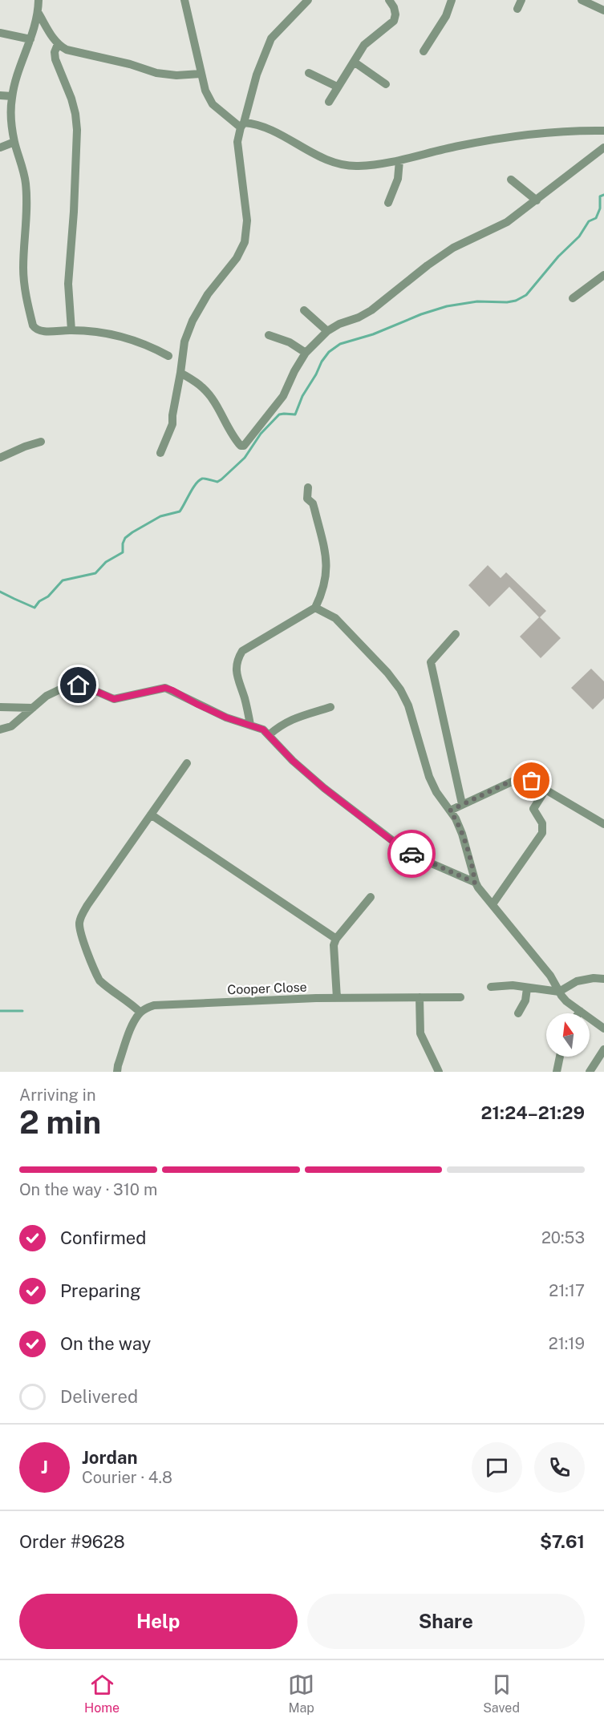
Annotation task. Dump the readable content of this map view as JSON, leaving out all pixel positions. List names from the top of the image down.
{
  "streets": {
    "street": ["Cooper Close"]
  },
  "north": "top",
  "page": {
    "heading": ["2 min", "Arriving in", "21:24–21:29"],
    "panel": [
      "Jordan",
      "Courier · 4.8",
      "Order #9628",
      "$7.61"
    ],
    "bar": "On the way · 310 m",
    "list": [
      ["Confirmed", "20:53"],
      ["Preparing", "21:17"],
      ["On the way", "21:19"],
      "Delivered"
    ],
    "round": "J",
    "buttons": ["Help", "Share"],
    "tabs": ["Home", "Map", "Saved"]
  }
}
